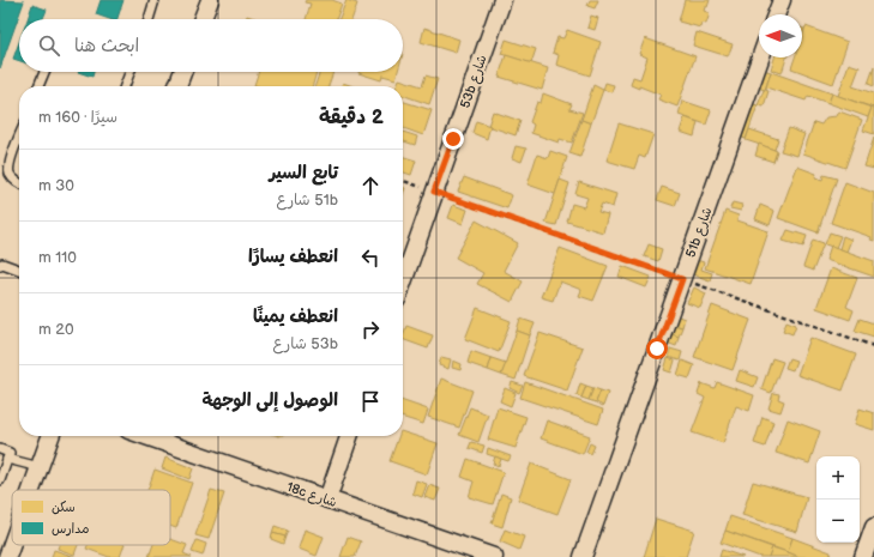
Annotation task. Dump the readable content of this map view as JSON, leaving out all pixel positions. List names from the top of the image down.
{
  "streets": {
    "street": ["53b شارع", "51b شارع", "18c شارع"]
  },
  "legend": ["سكن", "مدارس"],
  "north": "left",
  "page": {
    "search": "ابحث هنا",
    "heading": ["2 دقيقة", "سيرًا · 160 m"],
    "list": [
      ["تابع السير", "51b شارع", "30 m"],
      ["انعطف يسارًا", "110 m"],
      ["انعطف يمينًا", "53b شارع", "20 m"],
      "الوصول إلى الوجهة"
    ],
    "map_buttons": ["+", "−"]
  }
}
